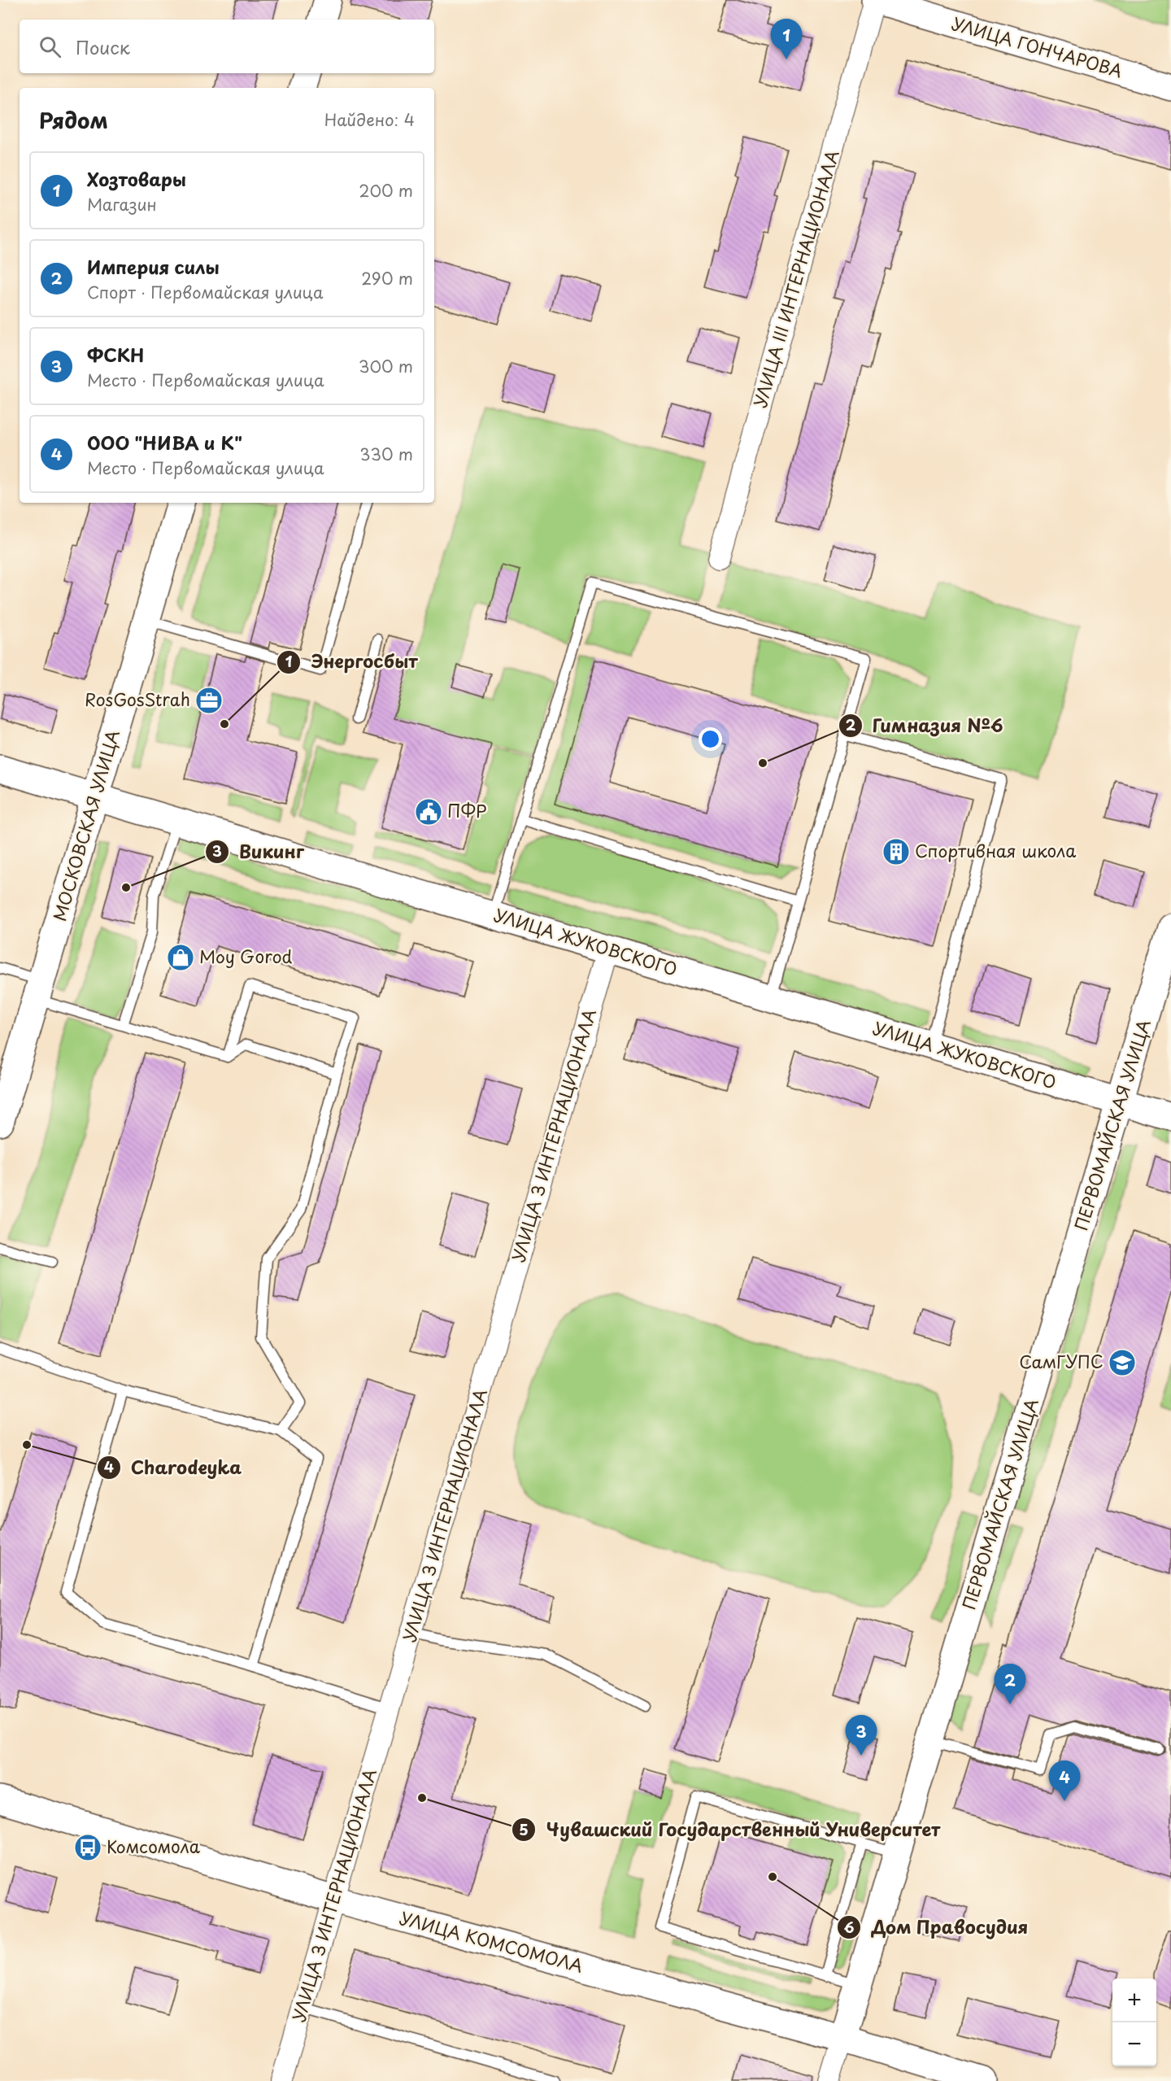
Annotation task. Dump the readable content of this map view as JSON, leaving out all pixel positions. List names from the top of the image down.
{
  "streets": {
    "street": [
      "УЛИЦА ГОНЧАРОВА",
      "УЛИЦА III ИНТЕРНАЦИОНАЛА",
      "МОСКОВСКАЯ УЛИЦА",
      "УЛИЦА ЖУКОВСКОГО",
      "ПЕРВОМАЙСКАЯ УЛИЦА",
      "УЛИЦА 3 ИНТЕРНАЦИОНАЛА",
      "УЛИЦА КОМСОМОЛА"
    ]
  },
  "crossings": [
    ["УЛИЦА ГОНЧАРОВА", "УЛИЦА III ИНТЕРНАЦИОНАЛА"],
    ["МОСКОВСКАЯ УЛИЦА", "УЛИЦА ЖУКОВСКОГО"],
    ["УЛИЦА ЖУКОВСКОГО", "ПЕРВОМАЙСКАЯ УЛИЦА"],
    ["УЛИЦА ЖУКОВСКОГО", "УЛИЦА 3 ИНТЕРНАЦИОНАЛА"],
    ["ПЕРВОМАЙСКАЯ УЛИЦА", "УЛИЦА КОМСОМОЛА"],
    ["УЛИЦА 3 ИНТЕРНАЦИОНАЛА", "УЛИЦА КОМСОМОЛА"]
  ],
  "places": {
    "office": ["RosGosStrah"],
    "other": [
      "Энергосбыт",
      "Гимназия №6",
      "Викинг",
      "Charodeyka",
      "Чувашский Государственный Университет",
      "Дом Правосудия"
    ],
    "public building": ["ПФР"],
    "building": ["Спортивная школа"],
    "shop": ["Moy Gorod"],
    "school or university": ["СамГУПС"],
    "bus stop": ["Комсомола"]
  },
  "page": {
    "pins": [
      "1",
      "2",
      "3",
      "4"
    ],
    "search": "Поиск",
    "heading": ["Рядом", "Найдено: 4"],
    "list": [
      {
        "mark": "1",
        "name": "Хозтовары",
        "note": "Магазин",
        "value": "200 m"
      },
      {
        "mark": "2",
        "name": "Империя силы",
        "note": "Спорт · Первомайская улица",
        "value": "290 m"
      },
      {
        "mark": "3",
        "name": "ФСКН",
        "note": "Место · Первомайская улица",
        "value": "300 m"
      },
      {
        "mark": "4",
        "name": "OOO \"НИВА и К\"",
        "note": "Место · Первомайская улица",
        "value": "330 m"
      }
    ],
    "map_buttons": ["+", "−"]
  }
}
